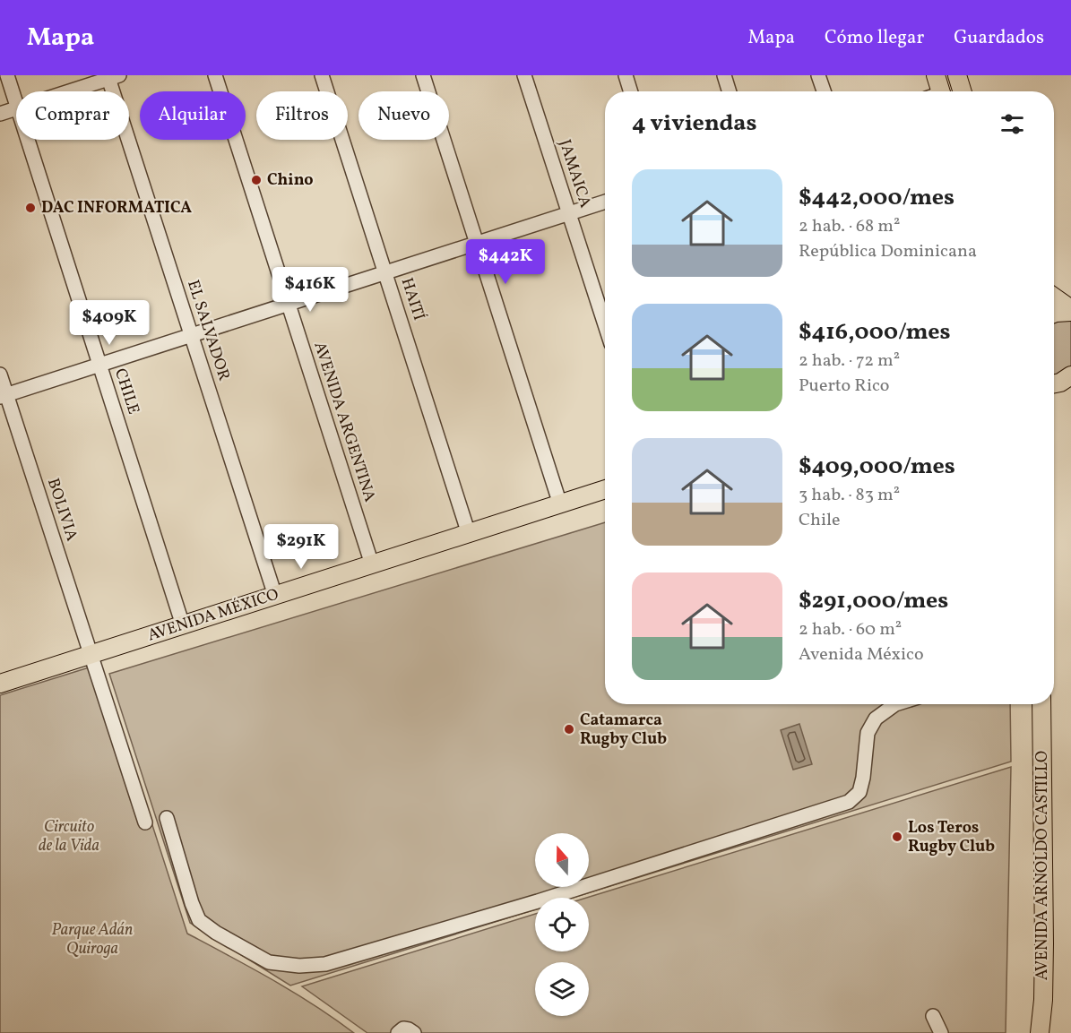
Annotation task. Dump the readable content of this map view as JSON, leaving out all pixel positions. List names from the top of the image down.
{
  "streets": {
    "main road": ["AVENIDA MÉXICO", "AVENIDA ARNOLDO CASTILLO"],
    "street": [
      "JAMAICA",
      "HAITÍ",
      "EL SALVADOR",
      "CHILE",
      "AVENIDA ARGENTINA",
      "BOLIVIA"
    ]
  },
  "crossings": [
    ["HAITÍ", "AVENIDA MÉXICO"],
    ["EL SALVADOR", "AVENIDA MÉXICO"],
    ["CHILE", "AVENIDA MÉXICO"],
    ["AVENIDA ARGENTINA", "AVENIDA MÉXICO"],
    ["BOLIVIA", "AVENIDA MÉXICO"]
  ],
  "parks": ["Circuito de la Vida", "Parque Adán Quiroga"],
  "places": [
    "Chino",
    "DAC INFORMATICA",
    "Catamarca Rugby Club",
    "Los Teros Rugby Club"
  ],
  "north": "top",
  "page": {
    "header": "Mapa",
    "nav": ["Mapa", "Cómo llegar", "Guardados"],
    "chip": [
      "Comprar",
      "Alquilar",
      "Filtros",
      "Nuevo"
    ],
    "heading": "4 viviendas",
    "list": [
      {
        "name": "$442,000/mes",
        "note": "2 hab. · 68 m² · República Dominicana"
      },
      {
        "name": "$416,000/mes",
        "note": "2 hab. · 72 m² · Puerto Rico"
      },
      {
        "name": "$409,000/mes",
        "note": "3 hab. · 83 m² · Chile"
      },
      {
        "name": "$291,000/mes",
        "note": "2 hab. · 60 m² · Avenida México"
      }
    ],
    "price": [
      "$442K",
      "$416K",
      "$409K",
      "$291K"
    ]
  }
}
